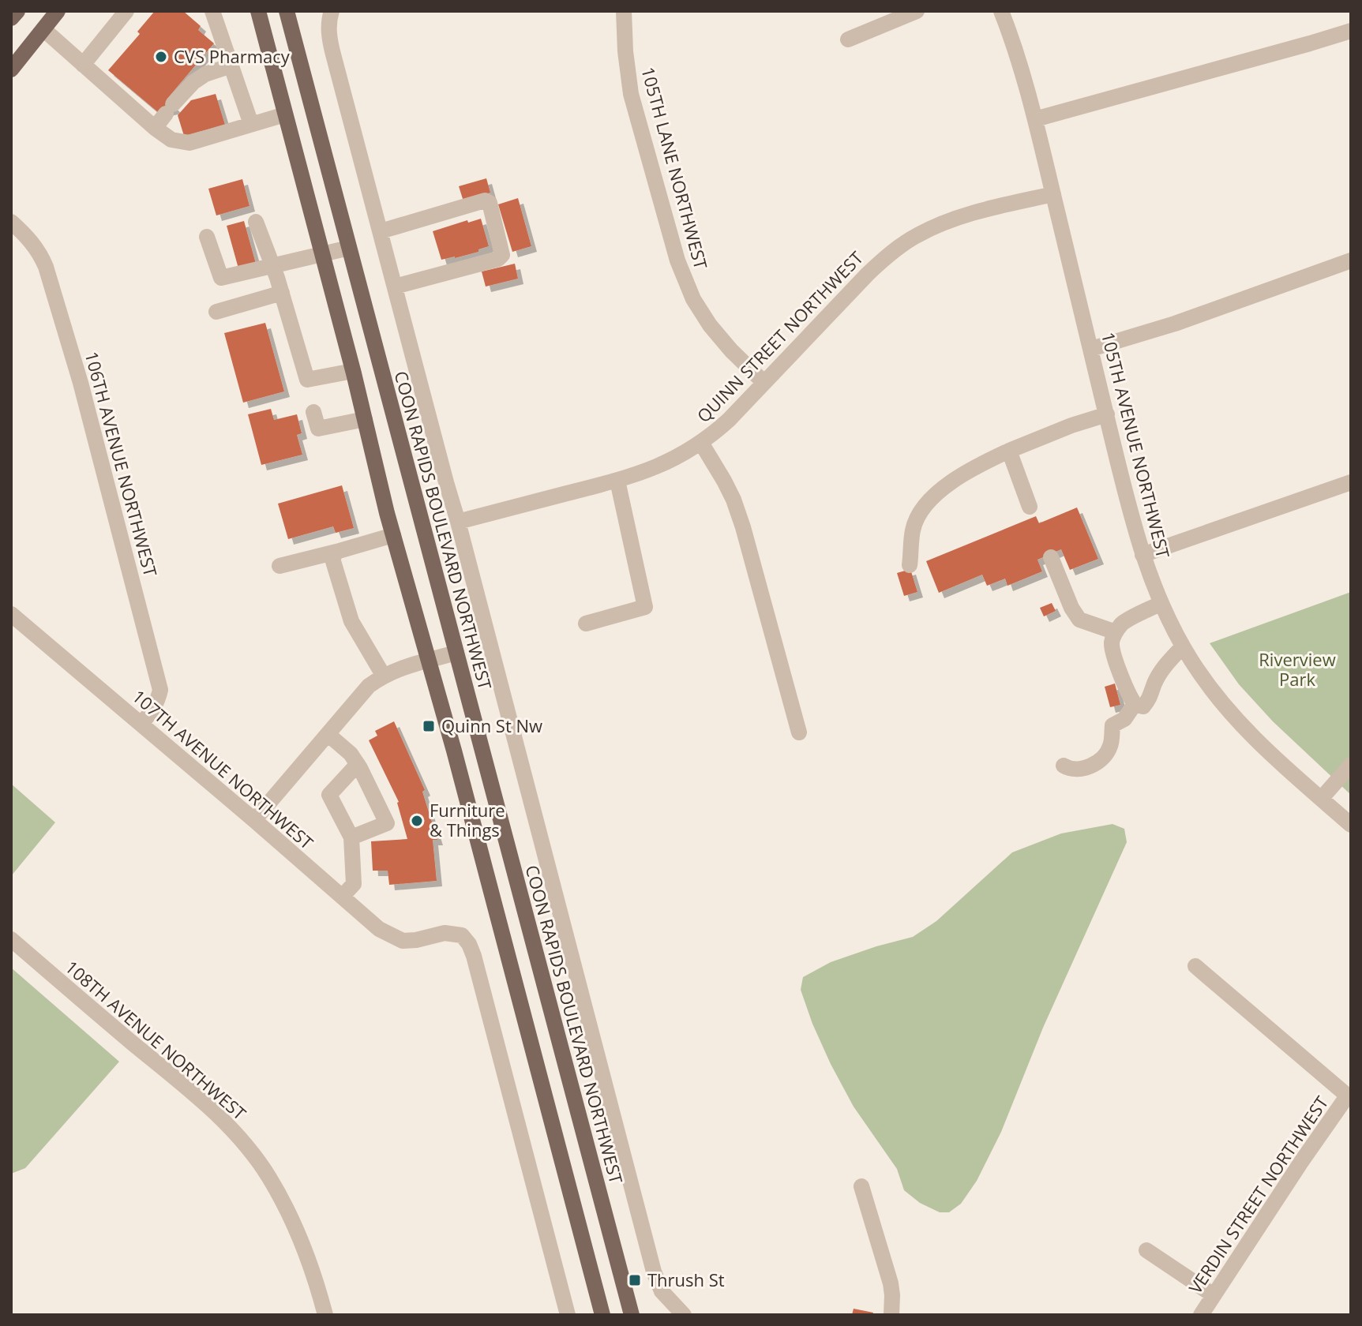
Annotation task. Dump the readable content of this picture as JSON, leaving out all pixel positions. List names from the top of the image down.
{
  "streets": {
    "main road": ["COON RAPIDS BOULEVARD NORTHWEST"],
    "street": [
      "105TH LANE NORTHWEST",
      "QUINN STREET NORTHWEST",
      "105TH AVENUE NORTHWEST",
      "106TH AVENUE NORTHWEST",
      "107TH AVENUE NORTHWEST",
      "108TH AVENUE NORTHWEST",
      "VERDIN STREET NORTHWEST"
    ]
  },
  "crossings": [
    ["105TH LANE NORTHWEST", "QUINN STREET NORTHWEST"],
    ["QUINN STREET NORTHWEST", "105TH AVENUE NORTHWEST"],
    ["106TH AVENUE NORTHWEST", "107TH AVENUE NORTHWEST"]
  ],
  "parks": ["Riverview Park"],
  "places": {
    "other": ["CVS Pharmacy", "Furniture & Things"],
    "transit": ["Quinn St Nw", "Thrush St"]
  }
}
